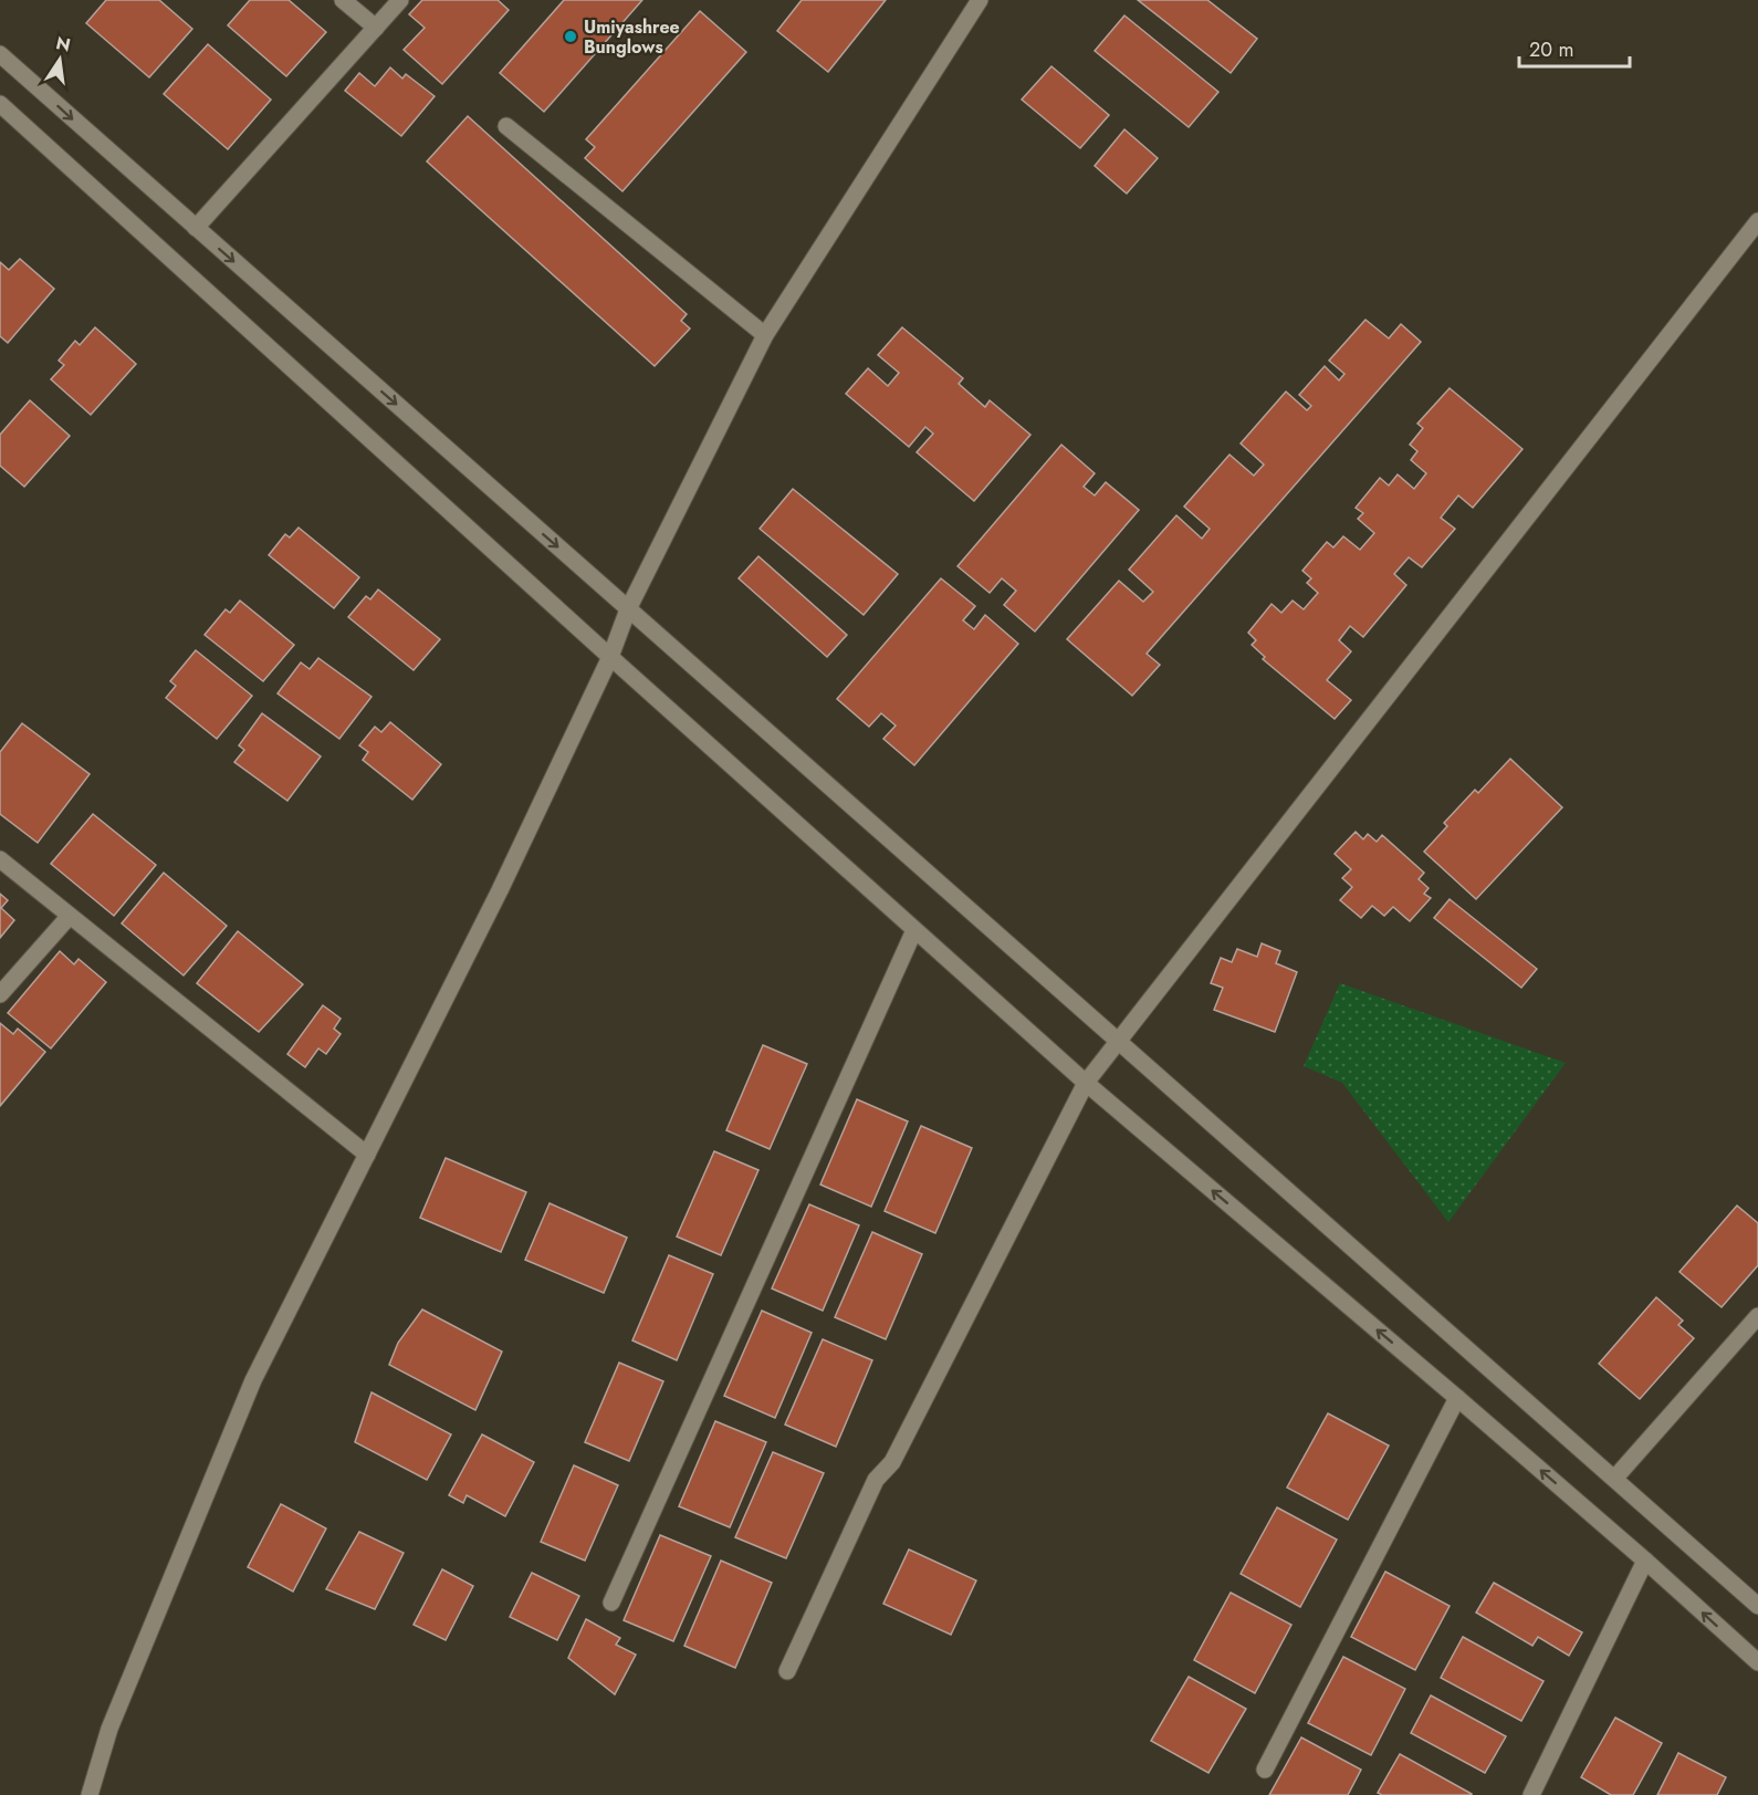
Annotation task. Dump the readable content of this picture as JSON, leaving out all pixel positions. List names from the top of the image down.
{
  "places": ["Umiyashree Bunglows"],
  "scale_bar": "20 m",
  "north": "top"
}
